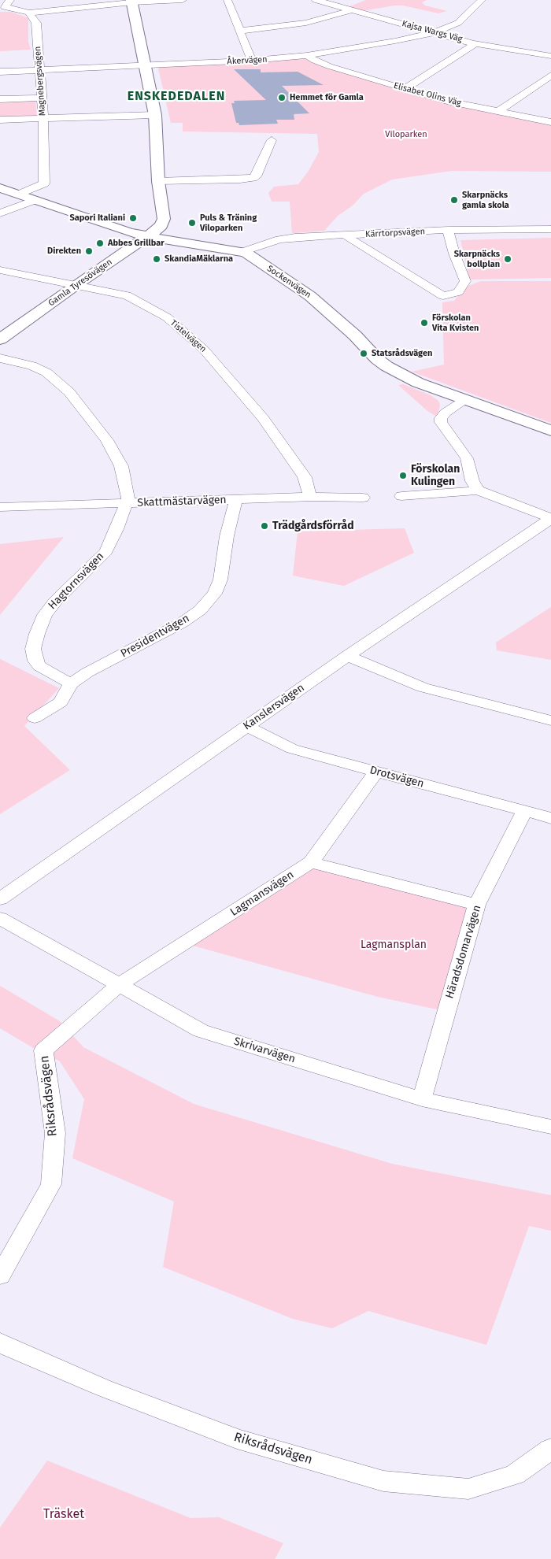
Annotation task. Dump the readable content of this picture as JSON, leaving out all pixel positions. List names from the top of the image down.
{
  "streets": {
    "street": [
      "Kajsa Wargs Väg",
      "Åkervägen",
      "Magnebergsvägen",
      "Elisabet Olins Väg",
      "Kärrtorpsvägen",
      "Sockenvägen",
      "Gamla Tyresövägen",
      "Tistelvägen",
      "Skattmästarvägen",
      "Hagtornsvägen",
      "Presidentvägen",
      "Kanslersvägen",
      "Drotsvägen",
      "Lagmansvägen",
      "Häradsdomarvägen",
      "Skrivarvägen",
      "Riksrådsvägen"
    ]
  },
  "crossings": [
    ["Kajsa Wargs Väg", "Åkervägen"],
    ["Åkervägen", "Magnebergsvägen"],
    ["Åkervägen", "Elisabet Olins Väg"],
    ["Åkervägen", "Gamla Tyresövägen"],
    ["Magnebergsvägen", "Sockenvägen"],
    ["Kärrtorpsvägen", "Sockenvägen"],
    ["Sockenvägen", "Gamla Tyresövägen"],
    ["Gamla Tyresövägen", "Tistelvägen"],
    ["Tistelvägen", "Skattmästarvägen"],
    ["Skattmästarvägen", "Hagtornsvägen"],
    ["Skattmästarvägen", "Presidentvägen"],
    ["Hagtornsvägen", "Presidentvägen"],
    ["Kanslersvägen", "Drotsvägen"],
    ["Drotsvägen", "Lagmansvägen"],
    ["Drotsvägen", "Häradsdomarvägen"],
    ["Lagmansvägen", "Skrivarvägen"],
    ["Lagmansvägen", "Riksrådsvägen"],
    ["Häradsdomarvägen", "Skrivarvägen"],
    ["Skrivarvägen", "Riksrådsvägen"]
  ],
  "districts": ["ENSKEDEDALEN"],
  "parks": ["Viloparken", "Lagmansplan", "Träsket"],
  "places": [
    "Hemmet för Gamla",
    "Skarpnäcks gamla skola",
    "Sapori Italiani",
    "Puls & Träning Viloparken",
    "Abbes Grillbar",
    "Direkten",
    "SkandiaMäklarna",
    "Skarpnäcks bollplan",
    "Förskolan Vita Kvisten",
    "Statsrådsvägen",
    "Förskolan Kulingen",
    "Trädgårdsförråd"
  ]
}
